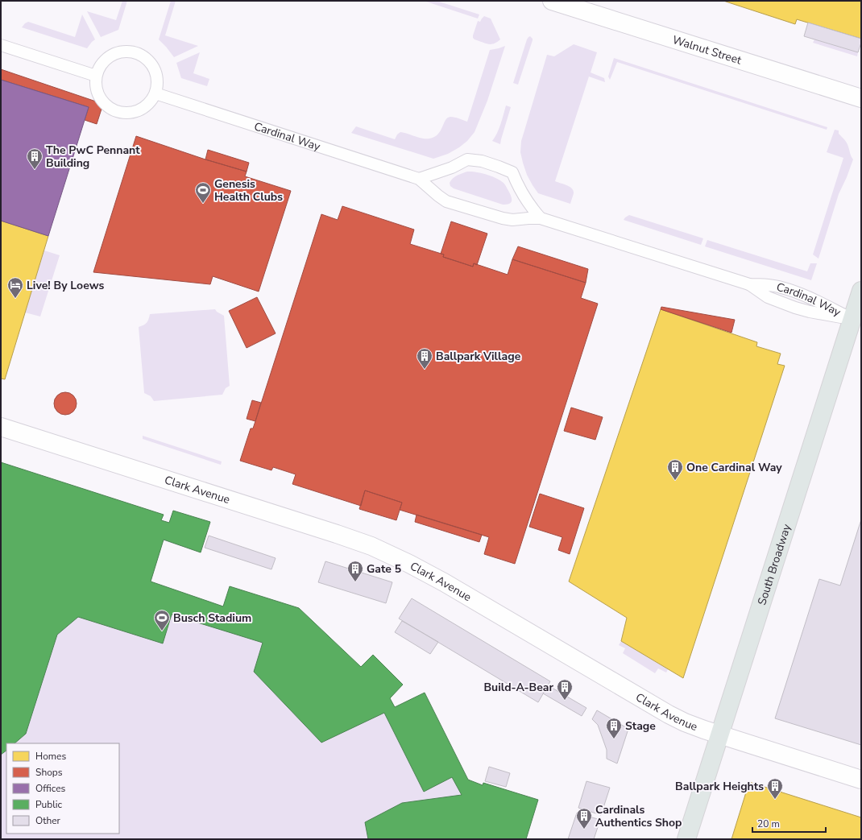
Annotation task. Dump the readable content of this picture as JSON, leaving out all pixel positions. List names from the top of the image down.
{
  "streets": {
    "main road": ["South Broadway"],
    "street": ["Walnut Street", "Clark Avenue"],
    "lane": ["Cardinal Way"]
  },
  "crossings": [
    ["Cardinal Way", "South Broadway"],
    ["Clark Avenue", "South Broadway"]
  ],
  "places": {
    "building": [
      "The PwC Pennant Building",
      "Ballpark Village",
      "One Cardinal Way",
      "Gate 5",
      "Build-A-Bear",
      "Stage",
      "Ballpark Heights",
      "Cardinals Authentics Shop"
    ],
    "sports": ["Genesis Health Clubs", "Busch Stadium"],
    "hotel": ["Live! By Loews"]
  },
  "legend": [
    "Homes",
    "Shops",
    "Offices",
    "Public",
    "Other"
  ],
  "scale_bar": "20 m"
}
